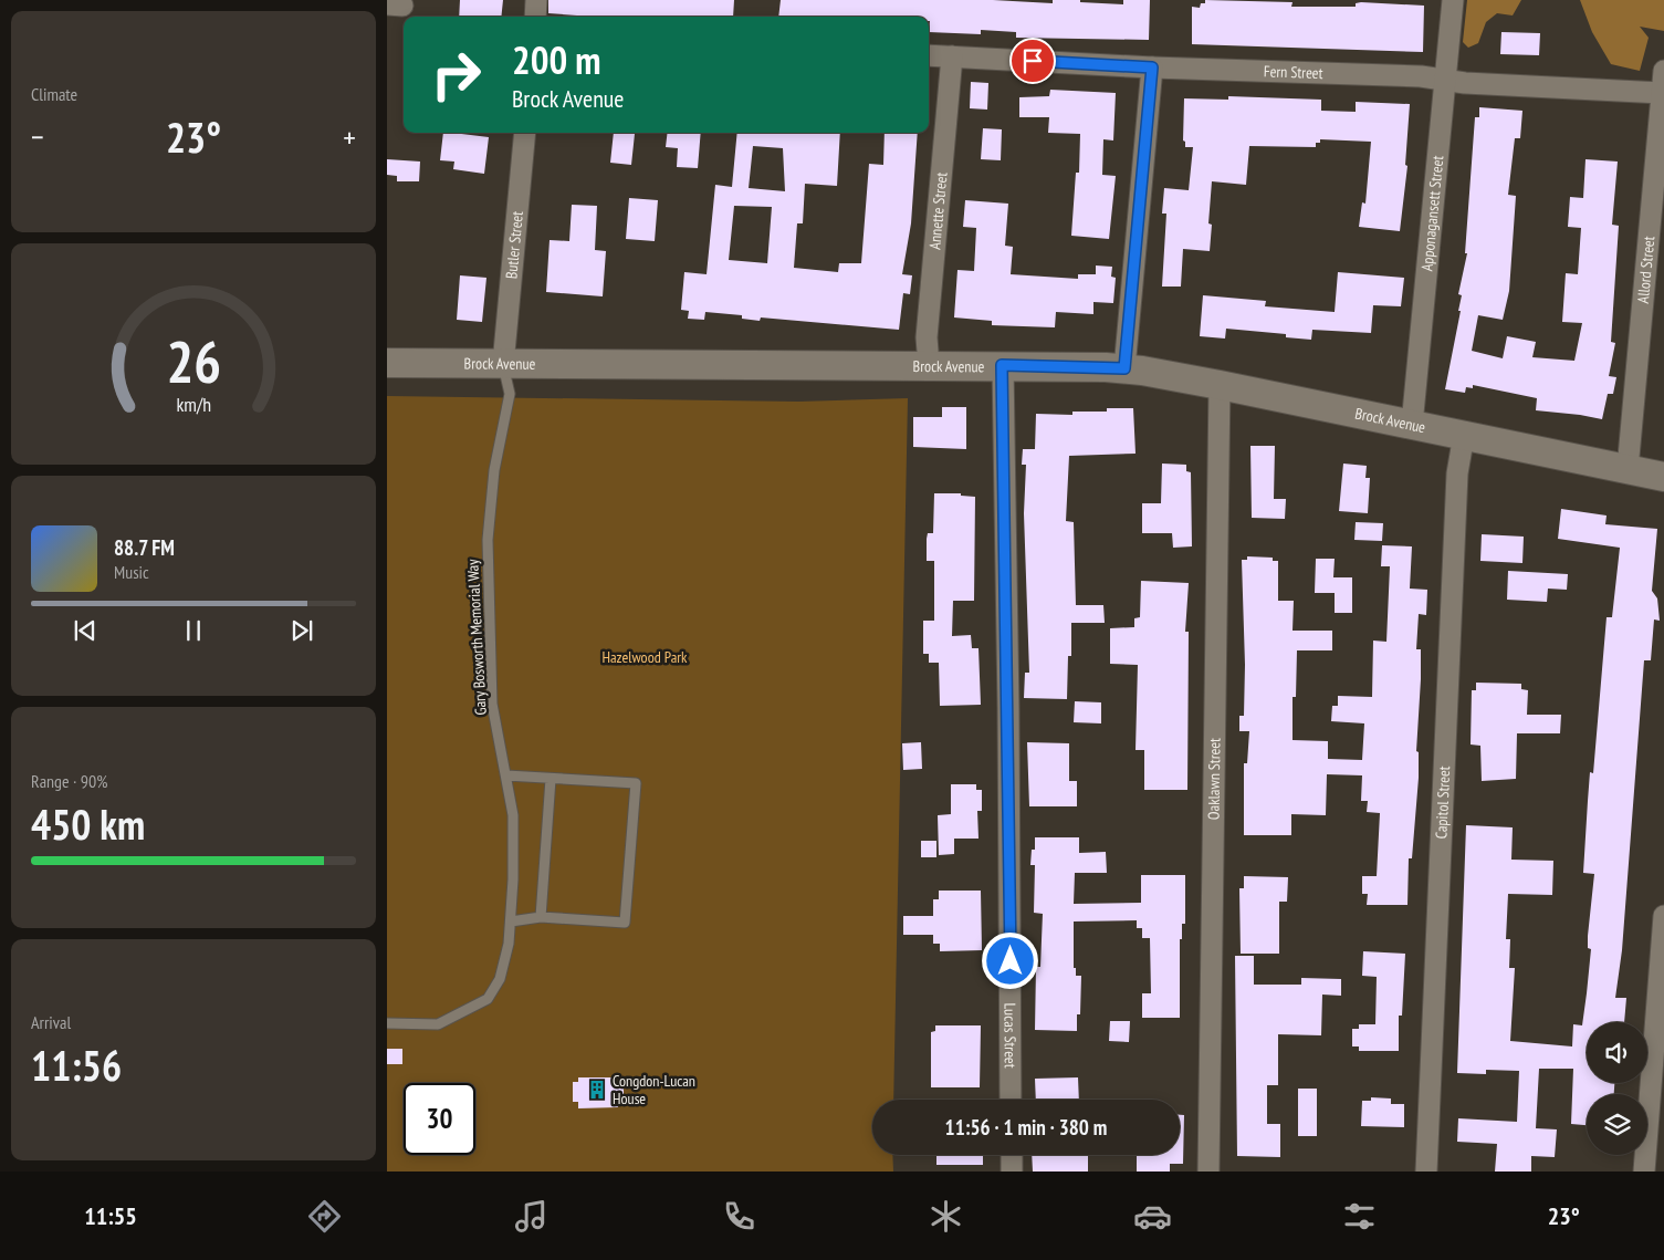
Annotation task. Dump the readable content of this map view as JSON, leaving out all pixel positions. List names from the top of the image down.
{
  "streets": {
    "main road": ["Brock Avenue"],
    "street": [
      "Fern Street",
      "Annette Street",
      "Apponagansett Street",
      "Butler Street",
      "Allord Street",
      "Oaklawn Street",
      "Capitol Street",
      "Lucas Street"
    ],
    "lane": ["Gary Bosworth Memorial Way"]
  },
  "crossings": [
    ["Fern Street", "Annette Street"],
    ["Fern Street", "Apponagansett Street"],
    ["Fern Street", "Allord Street"],
    ["Annette Street", "Brock Avenue"],
    ["Apponagansett Street", "Brock Avenue"],
    ["Butler Street", "Brock Avenue"],
    ["Butler Street", "Gary Bosworth Memorial Way"],
    ["Allord Street", "Brock Avenue"],
    ["Brock Avenue", "Gary Bosworth Memorial Way"],
    ["Brock Avenue", "Oaklawn Street"],
    ["Brock Avenue", "Capitol Street"],
    ["Brock Avenue", "Lucas Street"]
  ],
  "parks": ["Hazelwood Park"],
  "places": {
    "building": ["Congdon-Lucan House"]
  },
  "page": {
    "tile": [
      "Climate",
      ["Range · 90%", "450 km"],
      ["Arrival", "11:56"]
    ],
    "turn": ["200 m", "Brock Avenue"],
    "heat": ["−", "23°", "+"],
    "song": ["88.7 FM", "Music"],
    "limit": "30",
    "trip": "11:56 · 1 min · 380 m",
    "tabs": ["11:55", "23°"],
    "gauge": ["26", "km/h"]
  }
}
